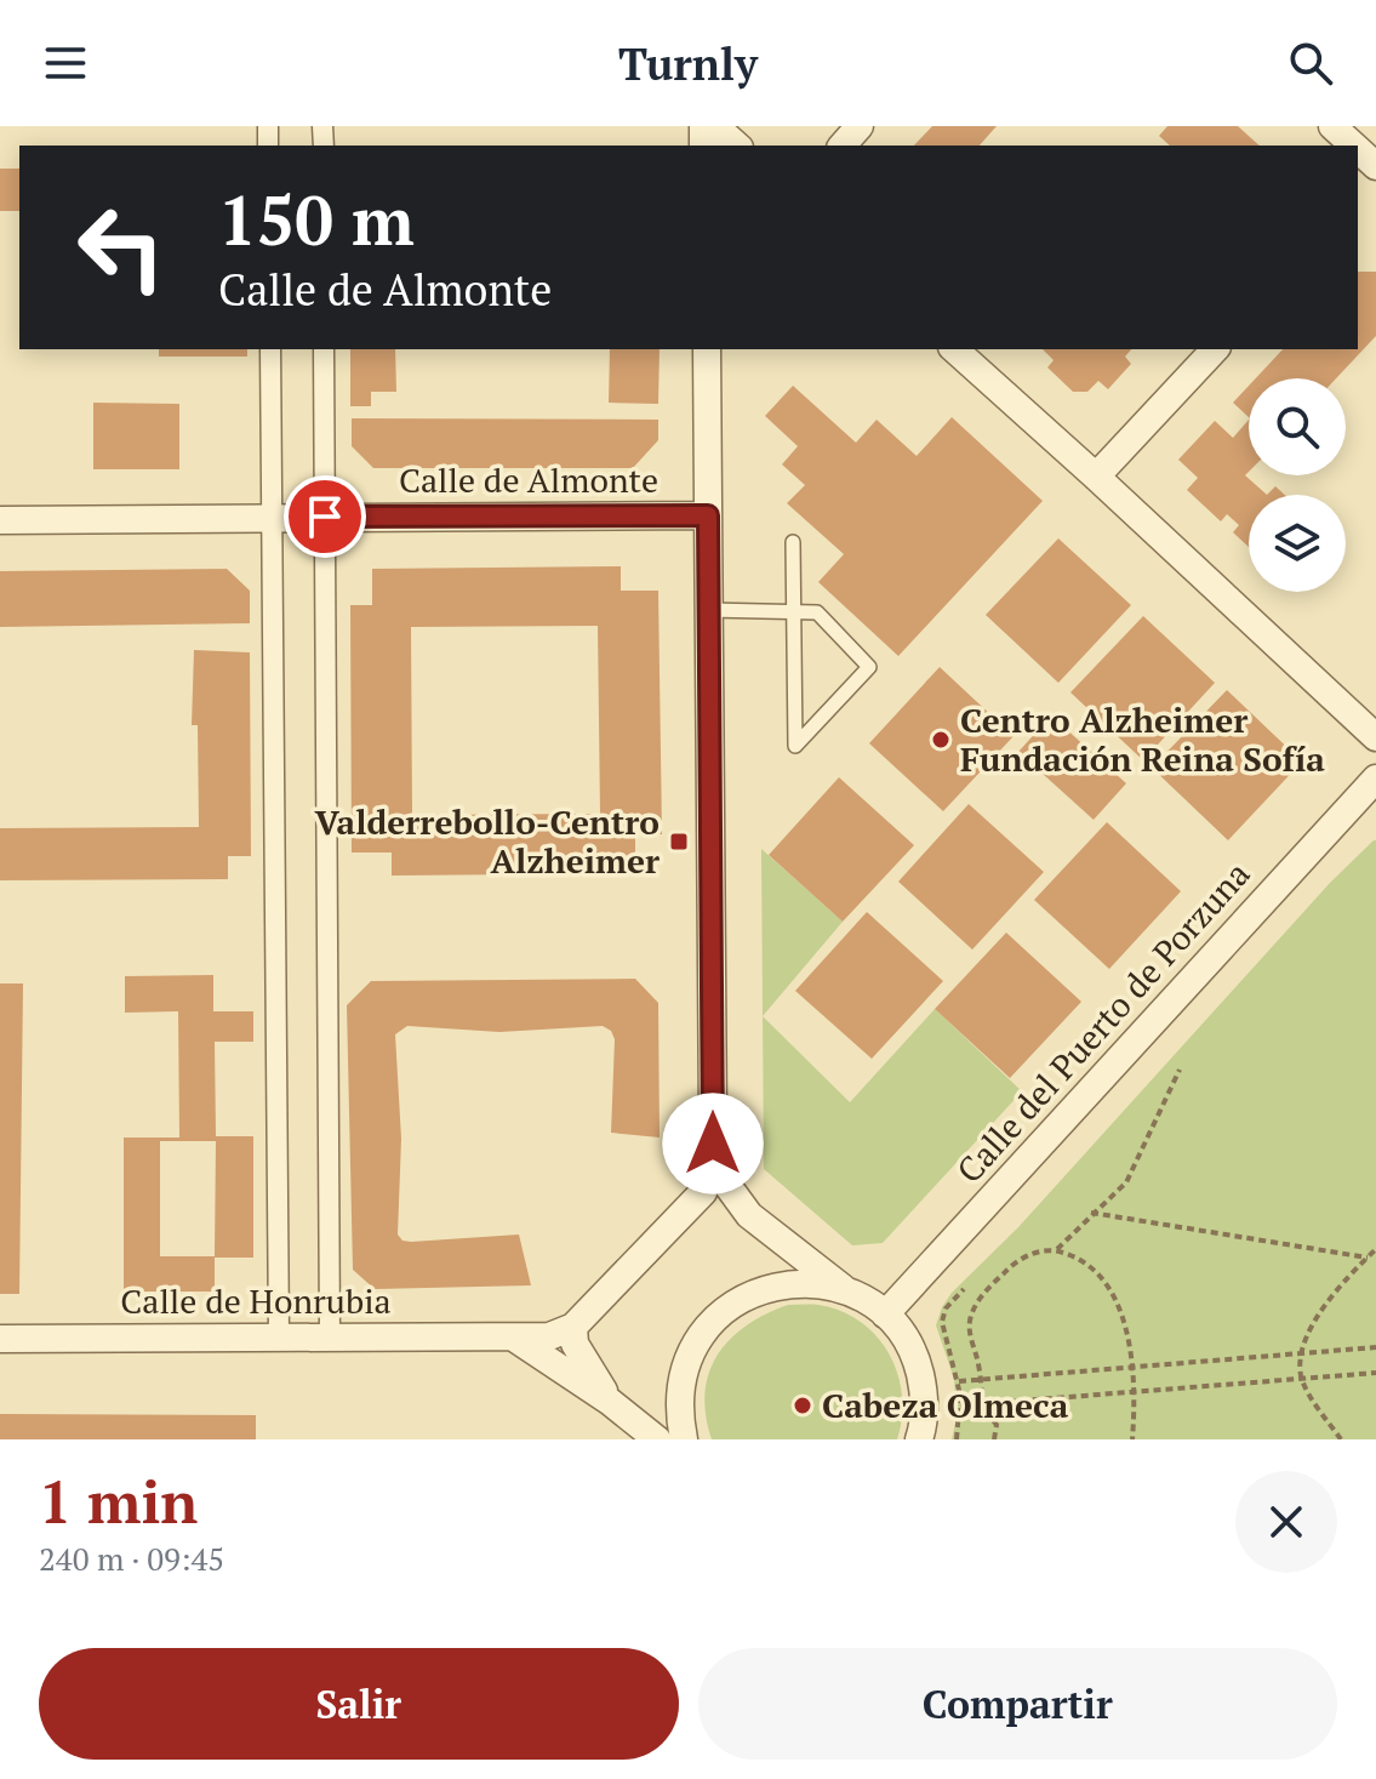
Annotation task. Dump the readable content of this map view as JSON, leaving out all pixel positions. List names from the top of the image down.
{
  "streets": {
    "street": ["Calle de Almonte", "Calle del Puerto de Porzuna", "Calle de Honrubia"]
  },
  "places": {
    "other": ["Centro Alzheimer Fundación Reina Sofía", "Cabeza Olmeca"],
    "transit": ["Valderrebollo-Centro Alzheimer"]
  },
  "page": {
    "header": "Turnly",
    "turn": ["150 m", "Calle de Almonte"],
    "heading": ["1 min", "240 m · 09:45"],
    "buttons": ["Salir", "Compartir"]
  }
}
